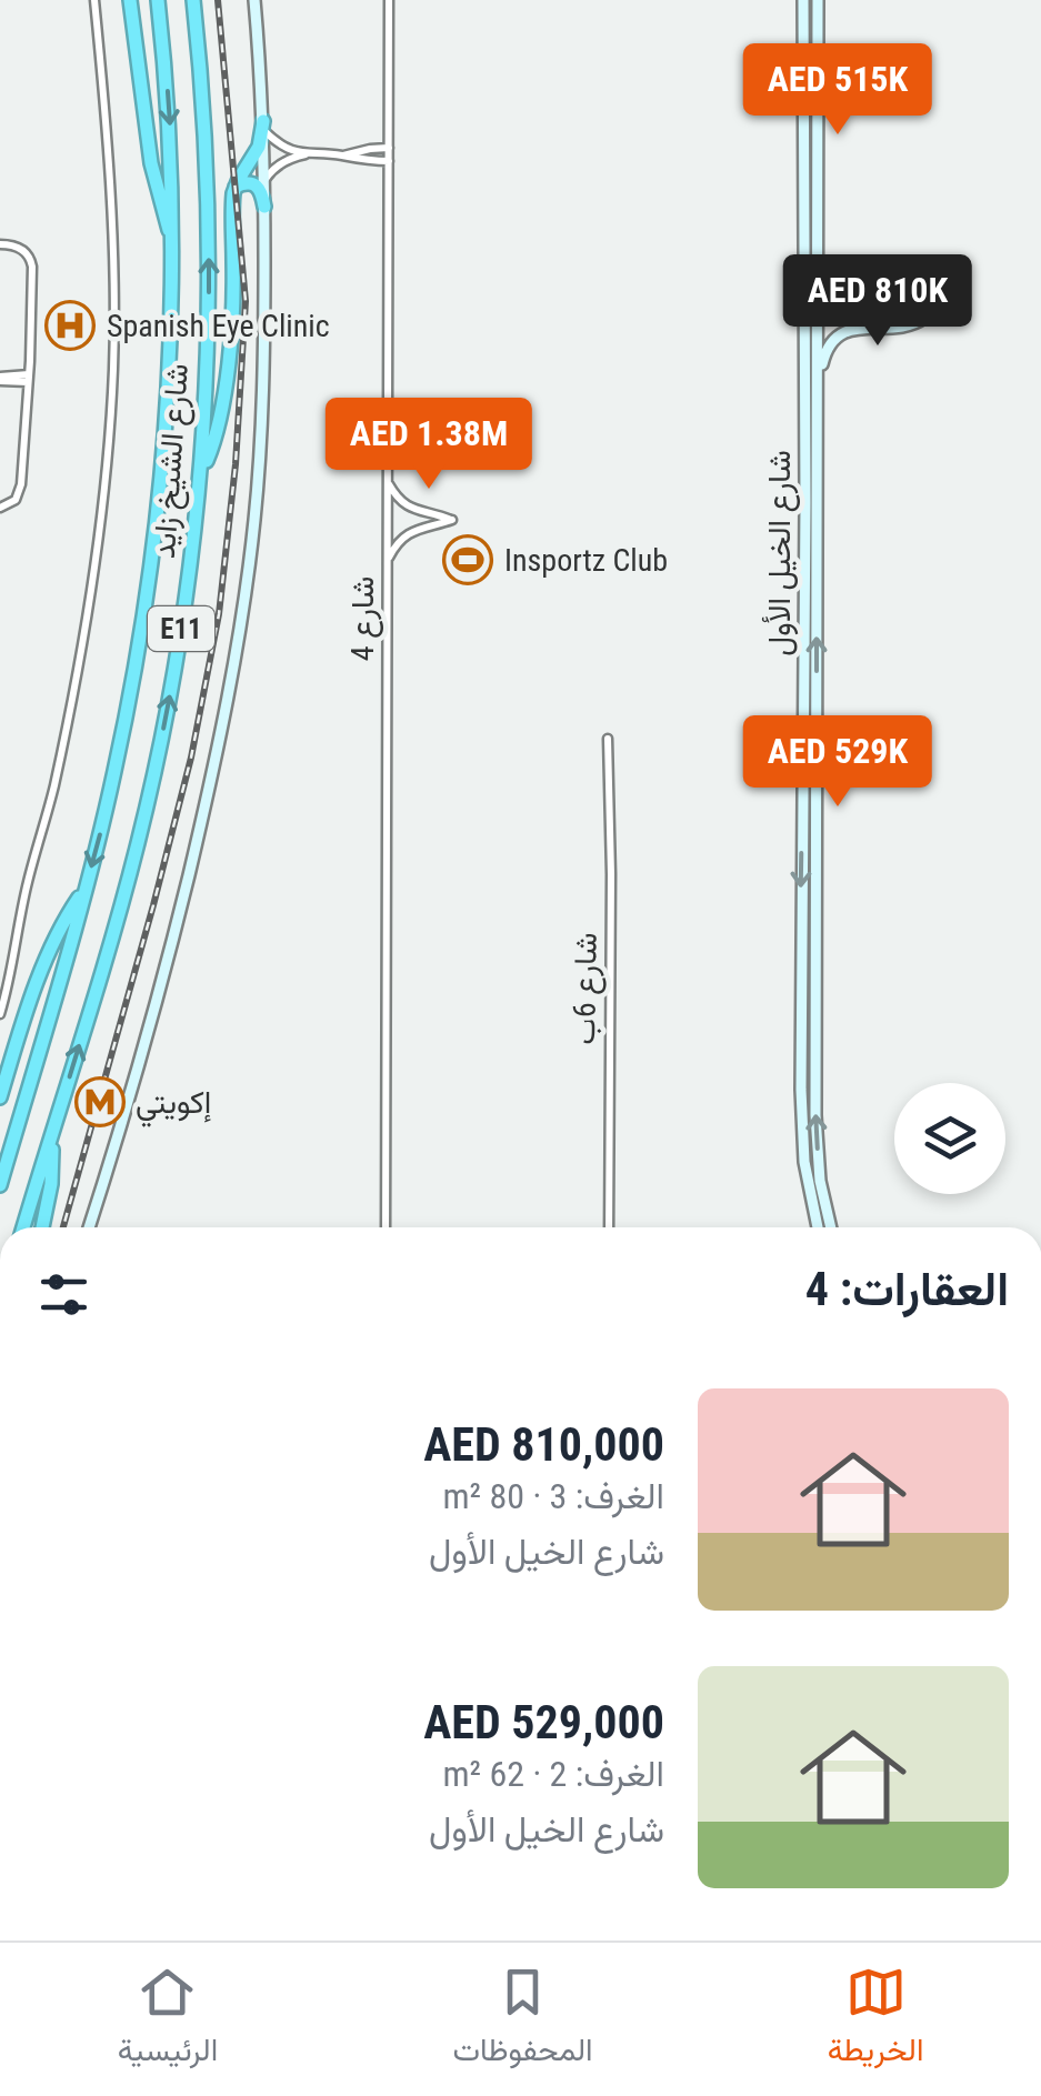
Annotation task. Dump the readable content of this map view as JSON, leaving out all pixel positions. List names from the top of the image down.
{
  "streets": {
    "highway": ["شارع الشيخ زايد", "E11"],
    "main road": ["شارع الخيل الأول"],
    "street": ["شارع 4", "شارع 6ب"]
  },
  "places": {
    "hospital": ["Spanish Eye Clinic"],
    "sports": ["Insportz Club"],
    "metro station": ["إكويتي"]
  },
  "page": {
    "price": [
      "AED 515K",
      "AED 810K",
      "AED 1.38M",
      "AED 529K"
    ],
    "heading": "العقارات: 4",
    "list": [
      {
        "name": "AED 810,000",
        "note": "الغرف: 3 · 80 m² · شارع الخيل الأول"
      },
      {
        "name": "AED 529,000",
        "note": "الغرف: 2 · 62 m² · شارع الخيل الأول"
      }
    ],
    "tabs": ["الخريطة", "المحفوظات", "الرئيسية"]
  }
}
